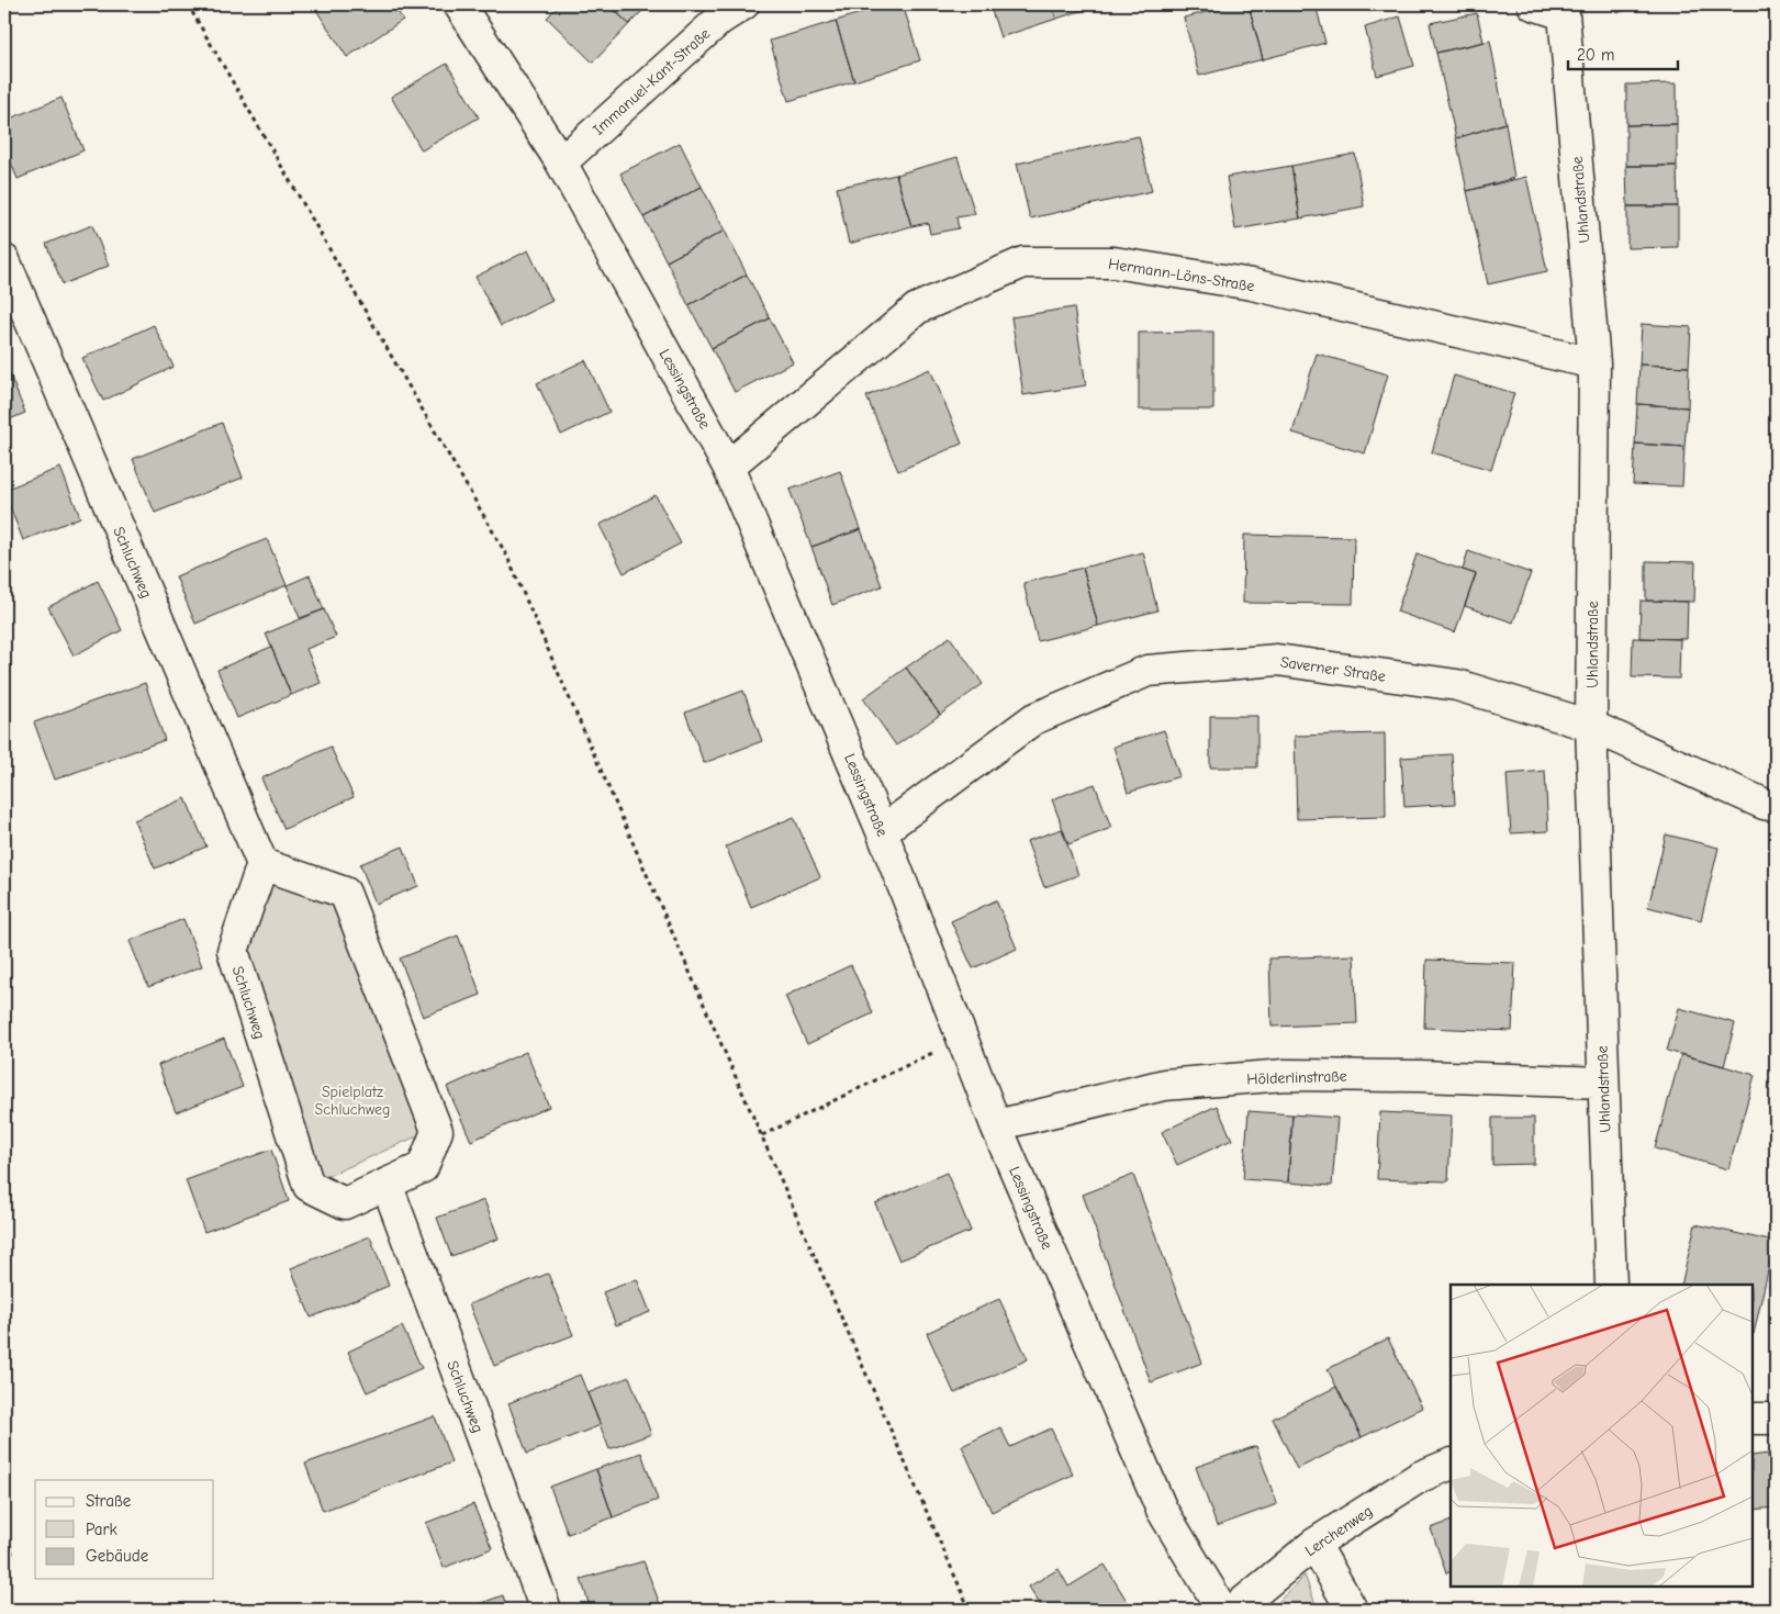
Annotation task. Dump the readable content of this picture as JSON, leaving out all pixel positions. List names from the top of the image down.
{
  "streets": {
    "street": [
      "Immanuel-Kant-Straße",
      "Uhlandstraße",
      "Hermann-Löns-Straße",
      "Lessingstraße",
      "Schluchweg",
      "Saverner Straße",
      "Hölderlinstraße",
      "Lerchenweg"
    ]
  },
  "crossings": [
    ["Immanuel-Kant-Straße", "Lessingstraße"],
    ["Uhlandstraße", "Hermann-Löns-Straße"],
    ["Uhlandstraße", "Saverner Straße"],
    ["Uhlandstraße", "Hölderlinstraße"],
    ["Hermann-Löns-Straße", "Lessingstraße"],
    ["Lessingstraße", "Saverner Straße"],
    ["Lessingstraße", "Hölderlinstraße"]
  ],
  "parks": ["Spielplatz Schluchweg"],
  "legend": ["Straße", "Park", "Gebäude"],
  "scale_bar": "20 m"
}
